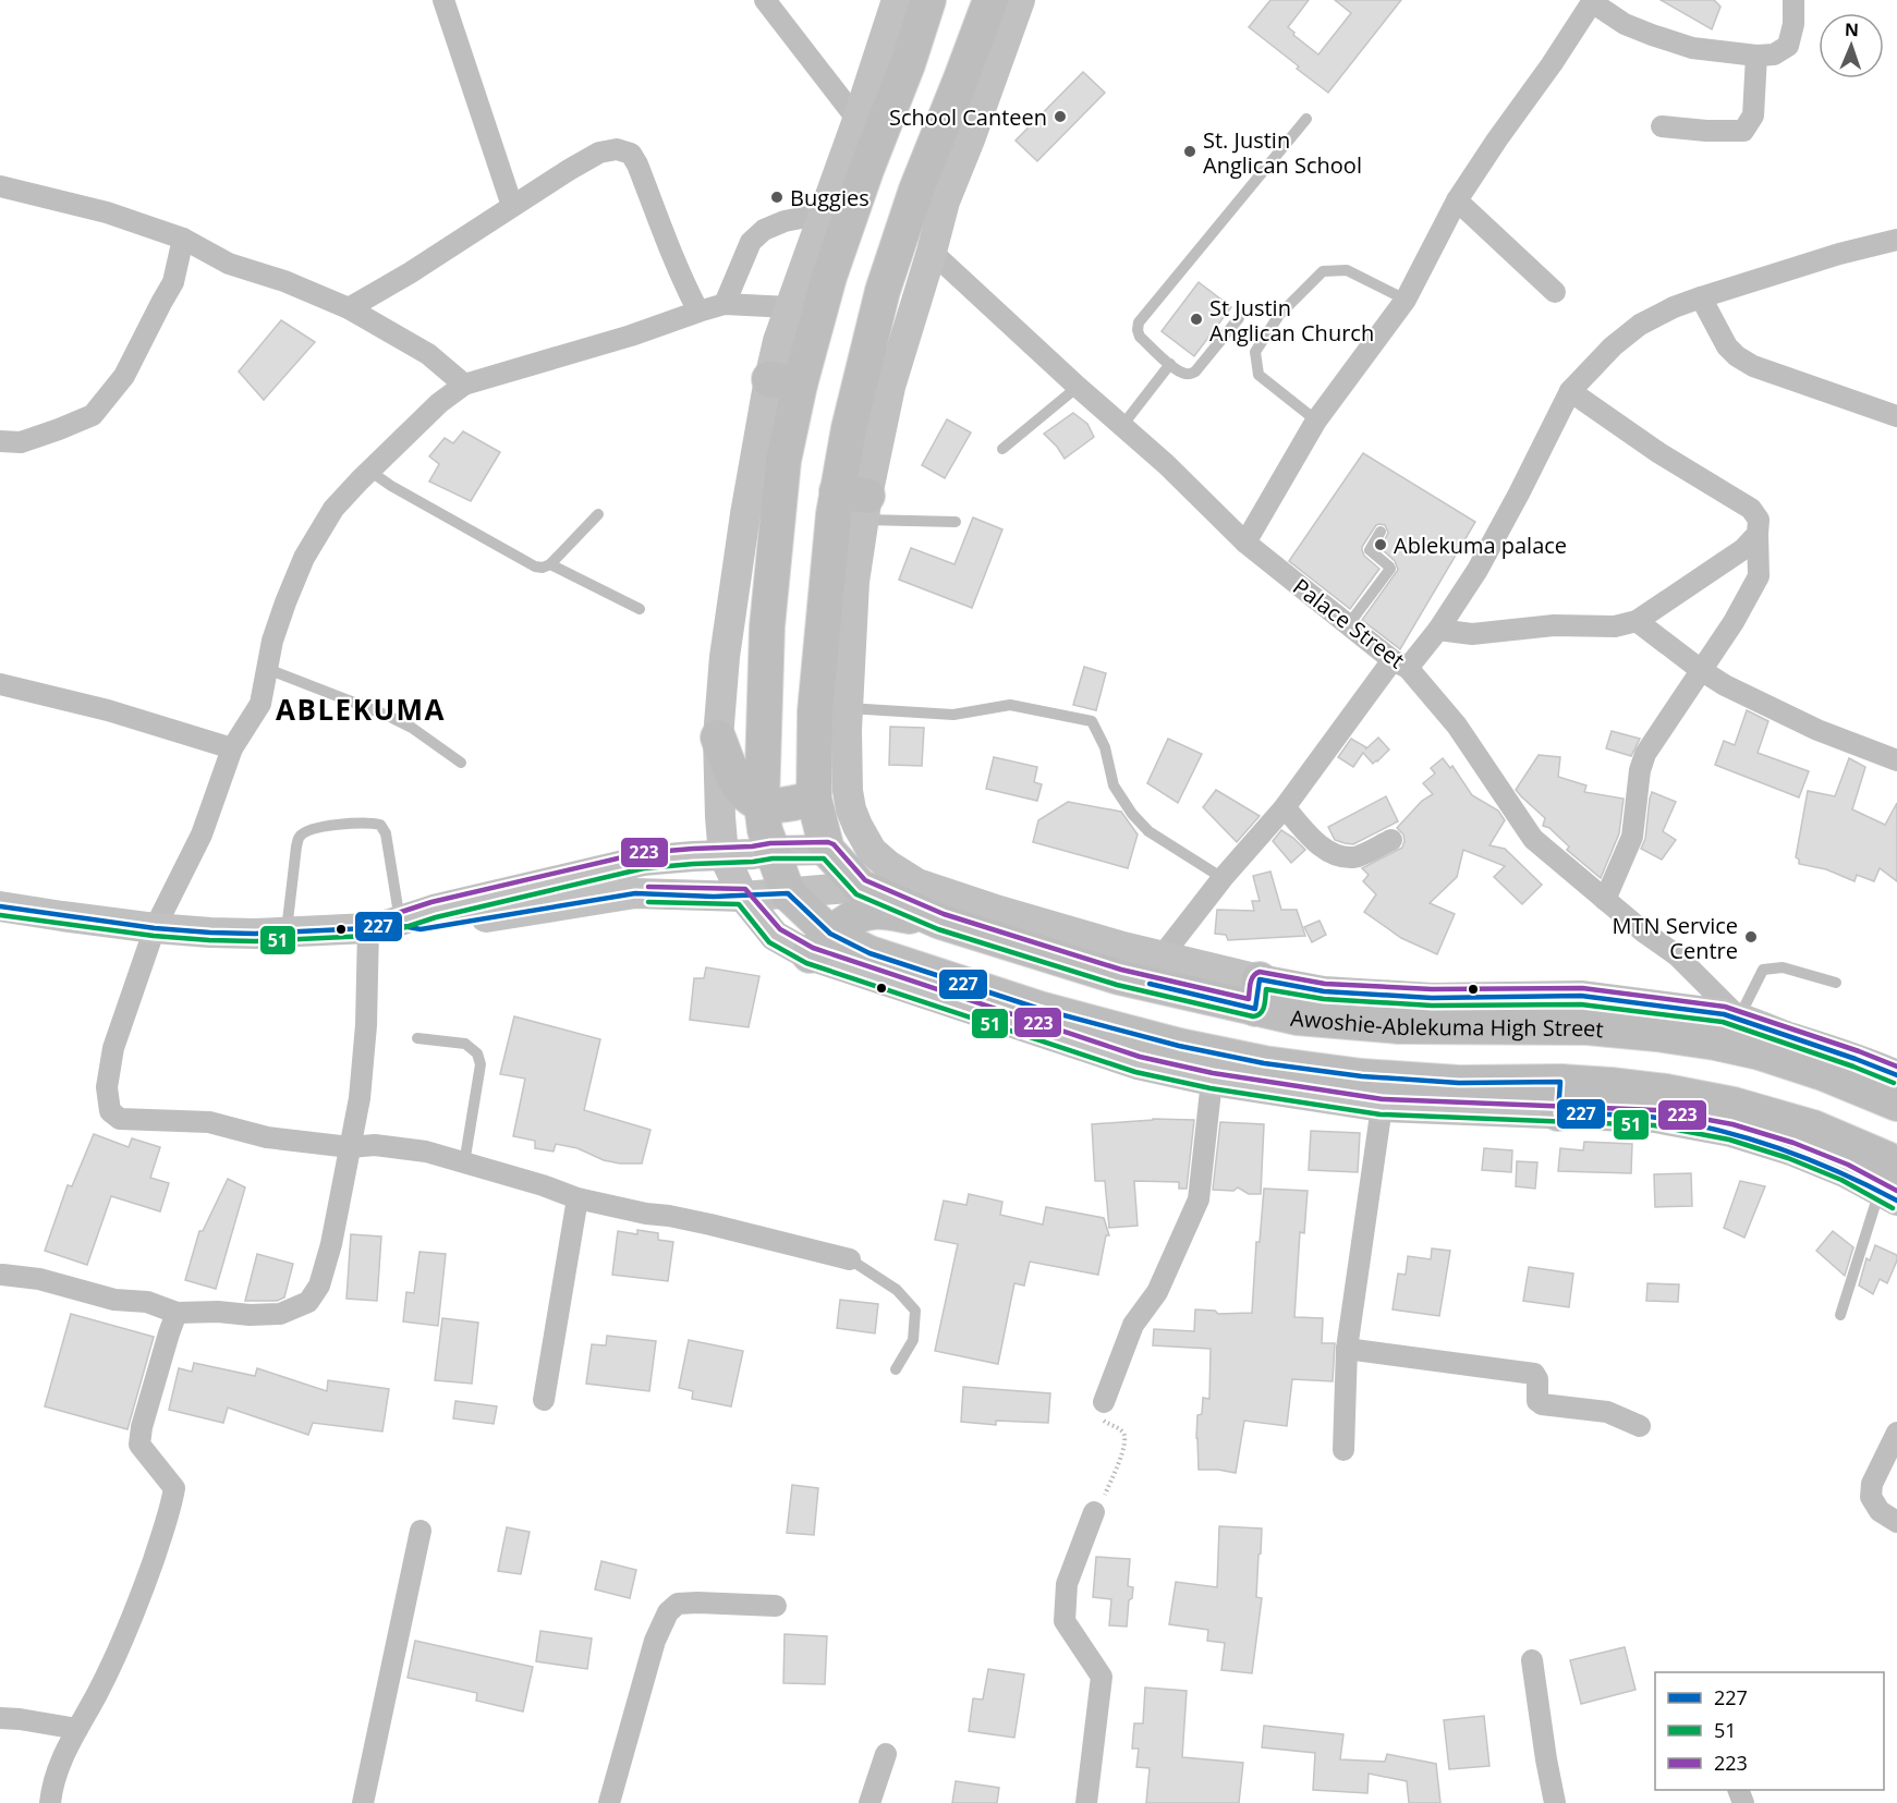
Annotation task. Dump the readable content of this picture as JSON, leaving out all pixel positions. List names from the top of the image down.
{
  "streets": {
    "main road": ["Awoshie-Ablekuma High Street"],
    "street": ["Palace Street"]
  },
  "crossings": [
    ["Palace Street", "Awoshie-Ablekuma High Street"]
  ],
  "districts": ["ABLEKUMA"],
  "places": [
    "School Canteen",
    "St. Justin Anglican School",
    "Buggies",
    "St Justin Anglican Church",
    "Ablekuma palace",
    "MTN Service Centre"
  ],
  "lines": ["transit line 223", "transit line 51", "transit line 227"],
  "legend": ["227", "51", "223"],
  "north": "top"
}
